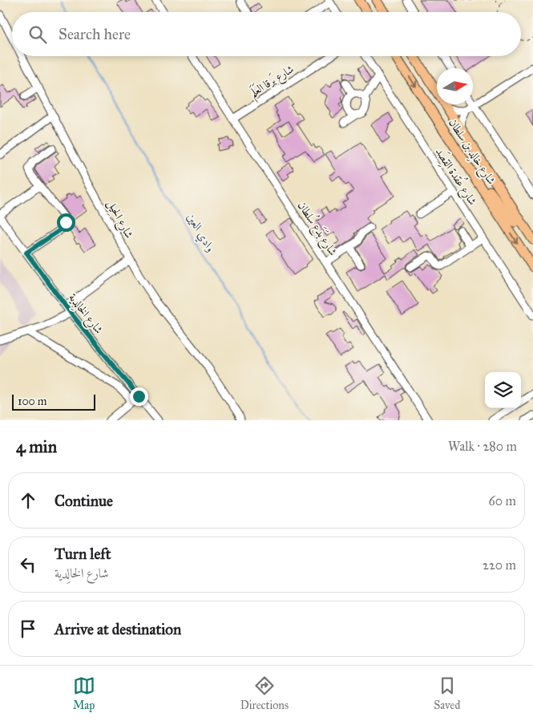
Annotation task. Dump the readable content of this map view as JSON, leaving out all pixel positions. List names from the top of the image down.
{
  "streets": {
    "main road": ["شارع خالِد بن سلطان"],
    "street": [
      "شارع بَرقا العَلَم",
      "شارع عُقدة القِصَد",
      "شارع الحِيل",
      "شارع بَدَع سُلطان",
      "شارع الخالِدية"
    ]
  },
  "crossings": [
    ["شارع بَرقا العَلَم", "شارع بَدَع سُلطان"]
  ],
  "water": ["وادي العين"],
  "scale_bar": "100 m",
  "north": "right",
  "page": {
    "search": "Search here",
    "scale": "100 m",
    "heading": ["4 min", "Walk · 280 m"],
    "list": [
      ["Continue", "60 m"],
      ["Turn left", "شارع الخالِدية", "220 m"],
      "Arrive at destination"
    ],
    "nav": ["Map", "Directions", "Saved"]
  }
}
